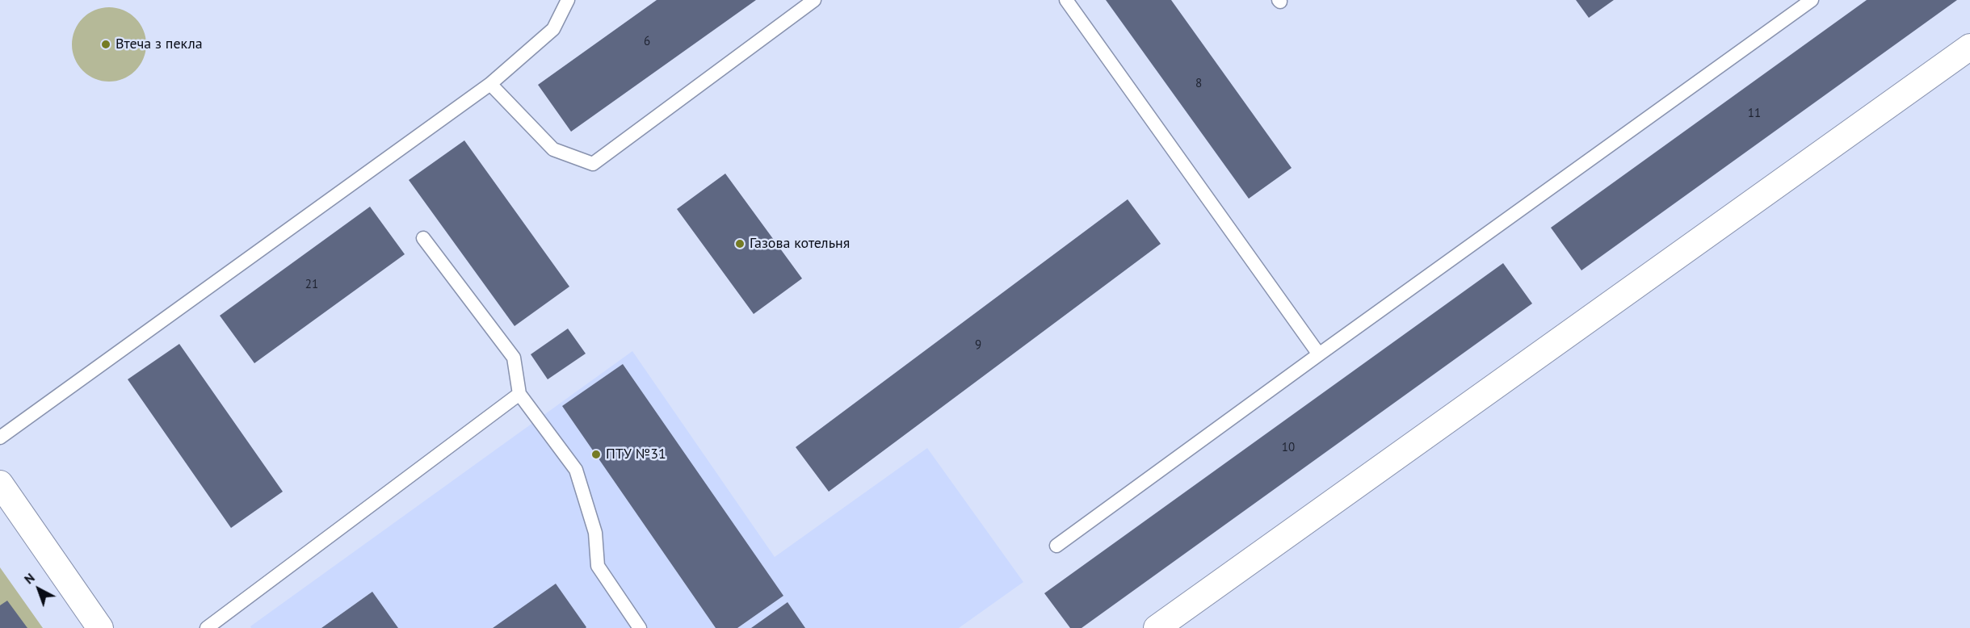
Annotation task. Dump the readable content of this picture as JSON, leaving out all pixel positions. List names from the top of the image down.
{
  "places": ["Втеча з пекла", "Газова котельня", "ПТУ №31"],
  "house_numbers": [
    "6",
    "8",
    "11",
    "21",
    "9",
    "10"
  ],
  "north": "top left"
}
